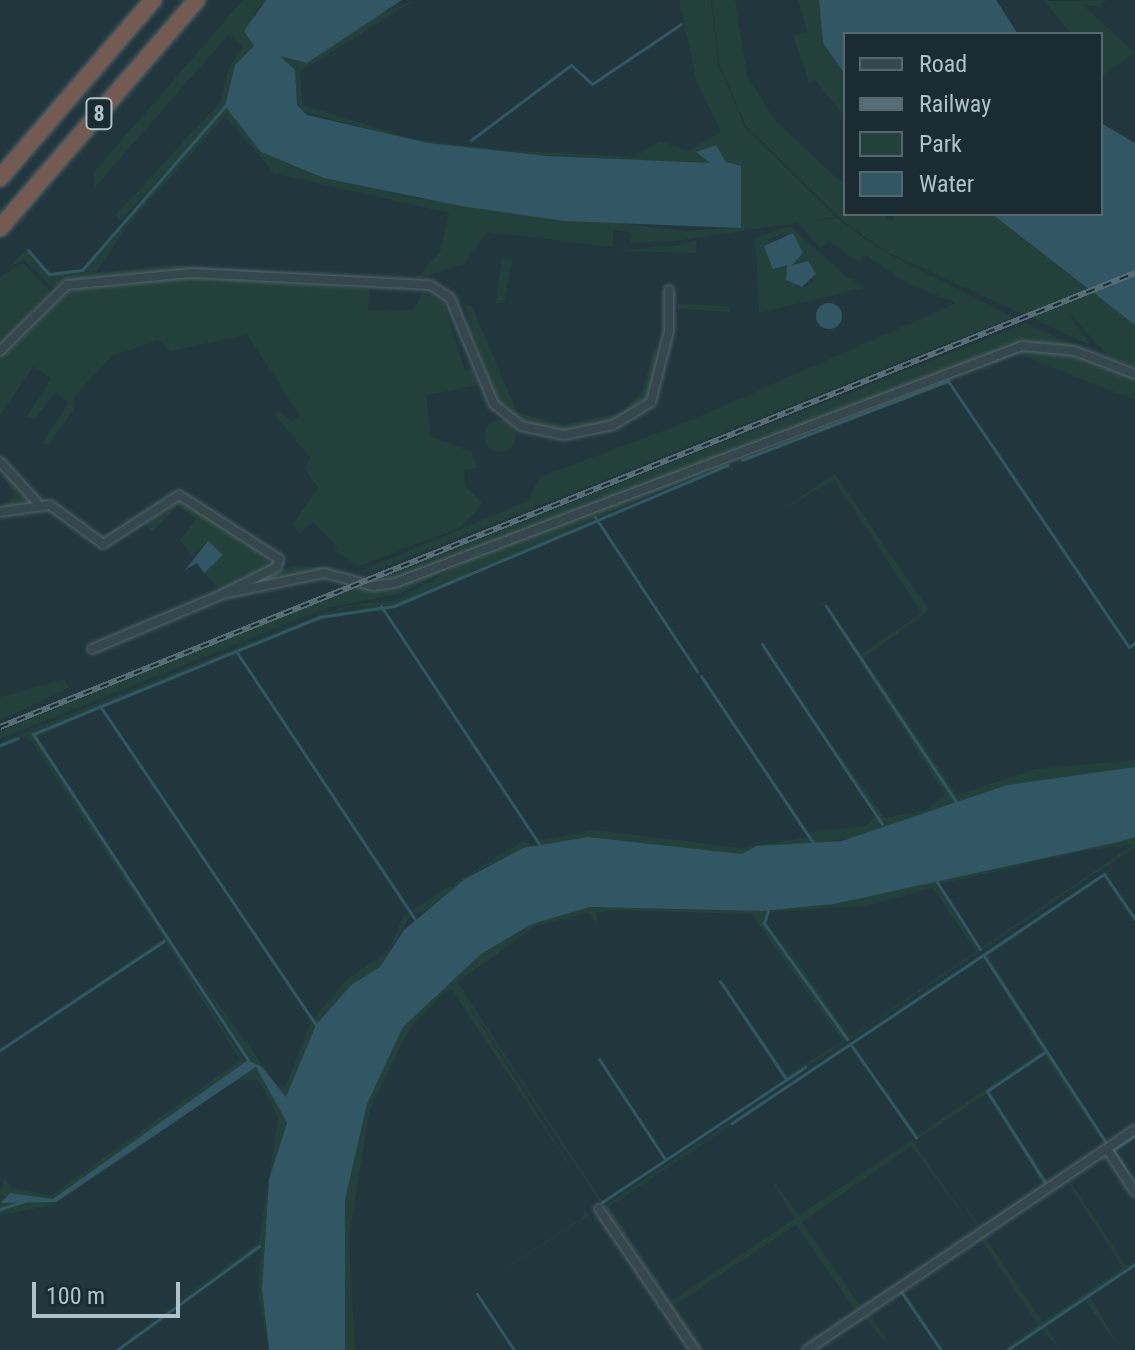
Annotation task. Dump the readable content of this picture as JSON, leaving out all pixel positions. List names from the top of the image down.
{
  "streets": {
    "highway": ["8"]
  },
  "legend": [
    "Road",
    "Railway",
    "Park",
    "Water"
  ],
  "scale_bar": "100 m"
}
